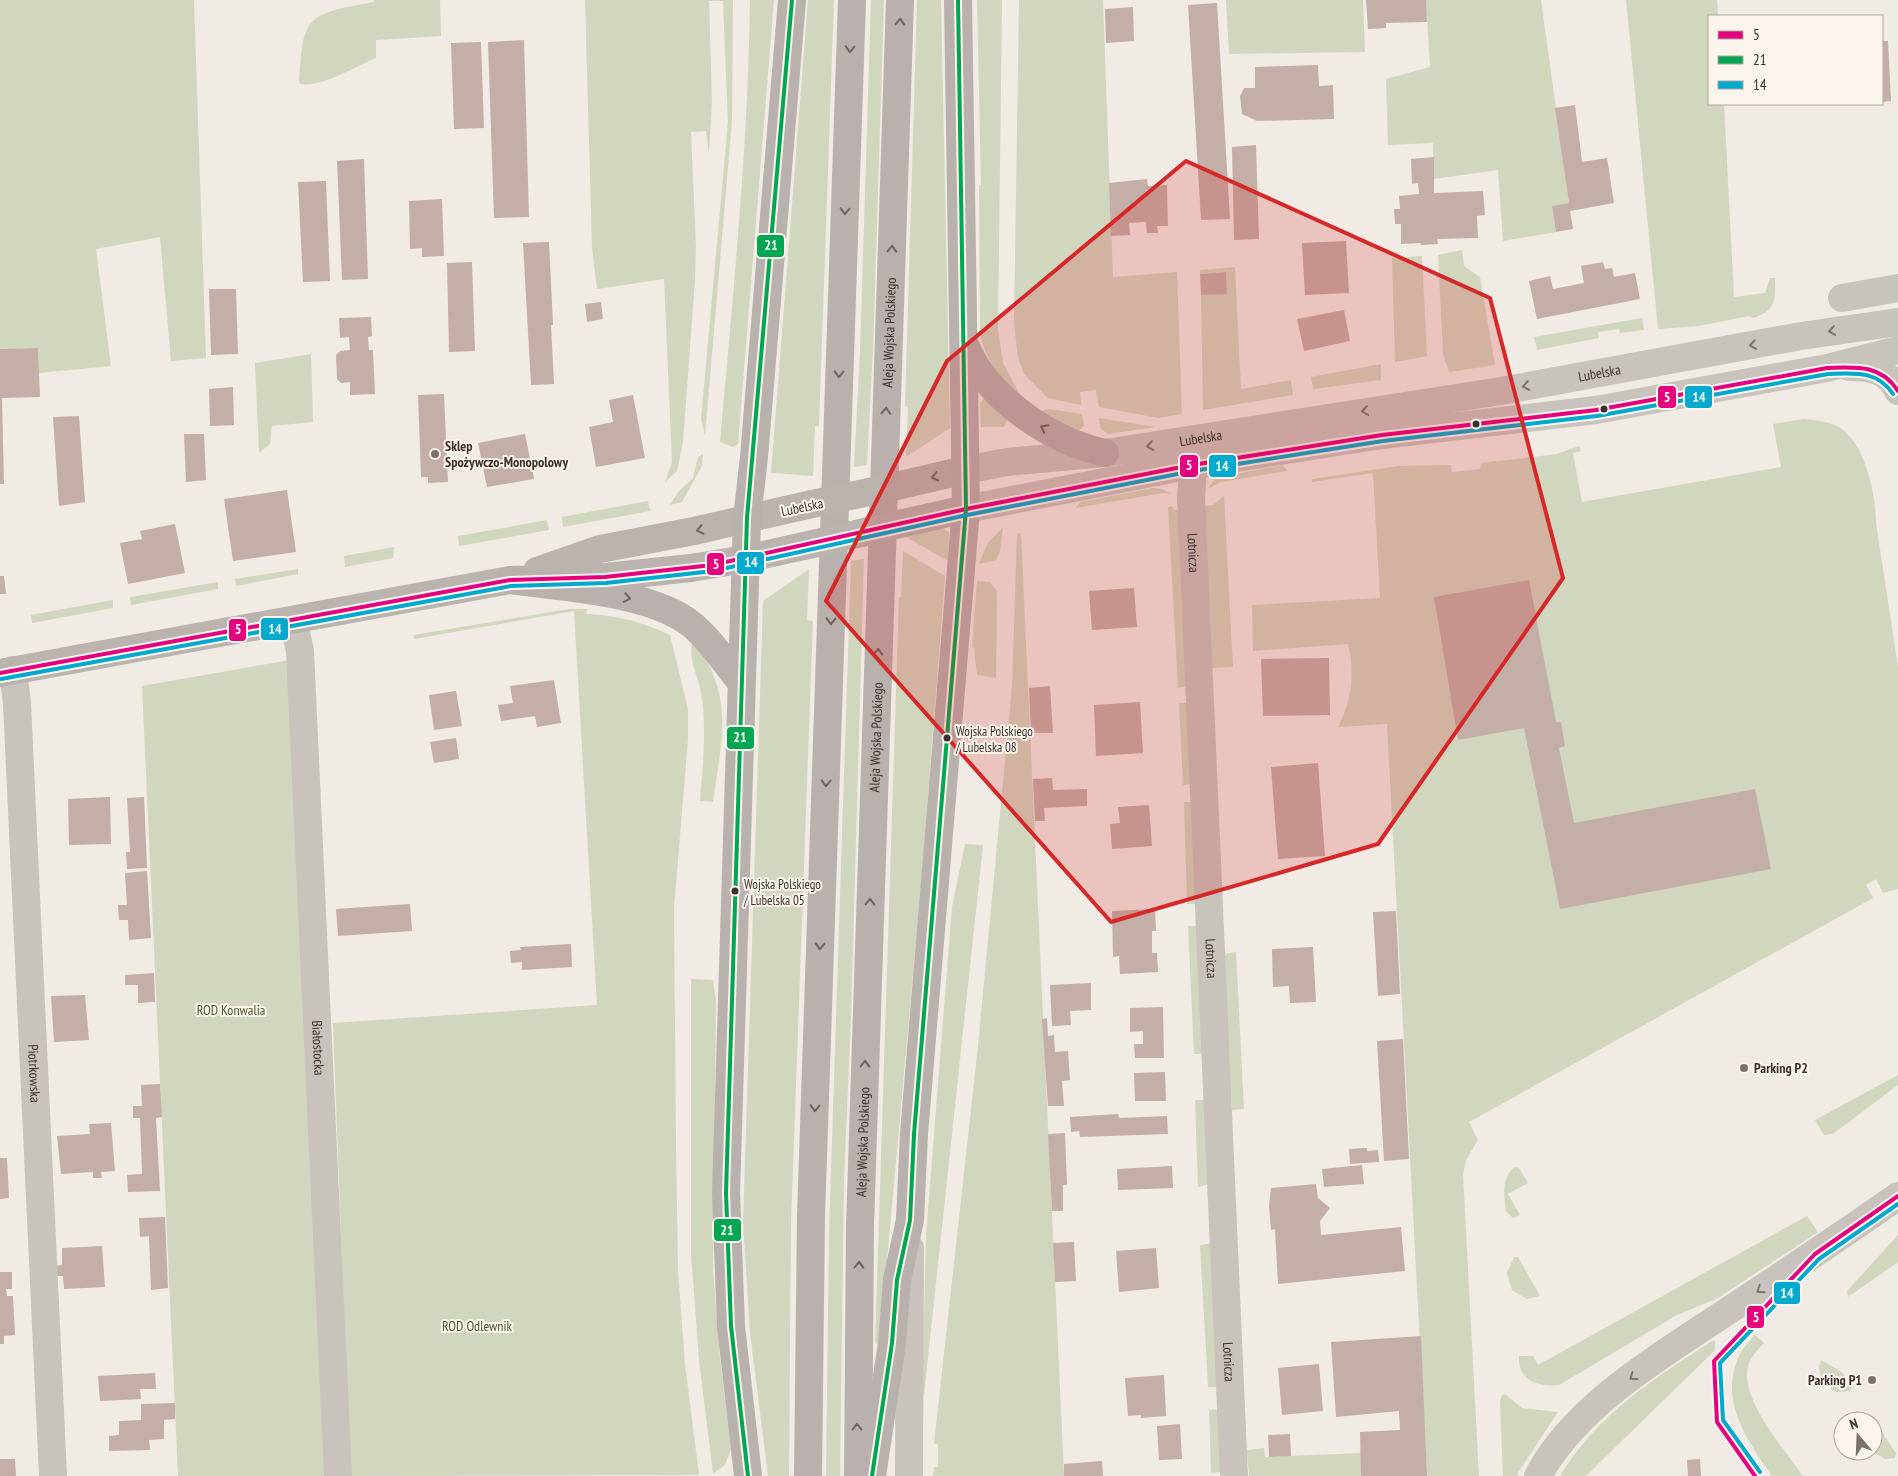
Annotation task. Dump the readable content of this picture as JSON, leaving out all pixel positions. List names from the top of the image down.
{
  "streets": {
    "main road": ["Aleja Wojska Polskiego", "Lubelska"],
    "street": ["Lotnicza", "Białostocka", "Piotrkowska"]
  },
  "crossings": [
    ["Lubelska", "Lotnicza"],
    ["Lubelska", "Białostocka"],
    ["Lubelska", "Piotrkowska"]
  ],
  "parks": ["ROD Konwalia", "ROD Odlewnik"],
  "places": [
    "Sklep Spożywczo-Monopolowy",
    "Wojska Polskiego / Lubelska 08",
    "Wojska Polskiego / Lubelska 05",
    "Parking P2",
    "Parking P1"
  ],
  "lines": ["transit line 21", "transit line 5", "transit line 14"],
  "legend": ["5", "21", "14"],
  "north": "top"
}
